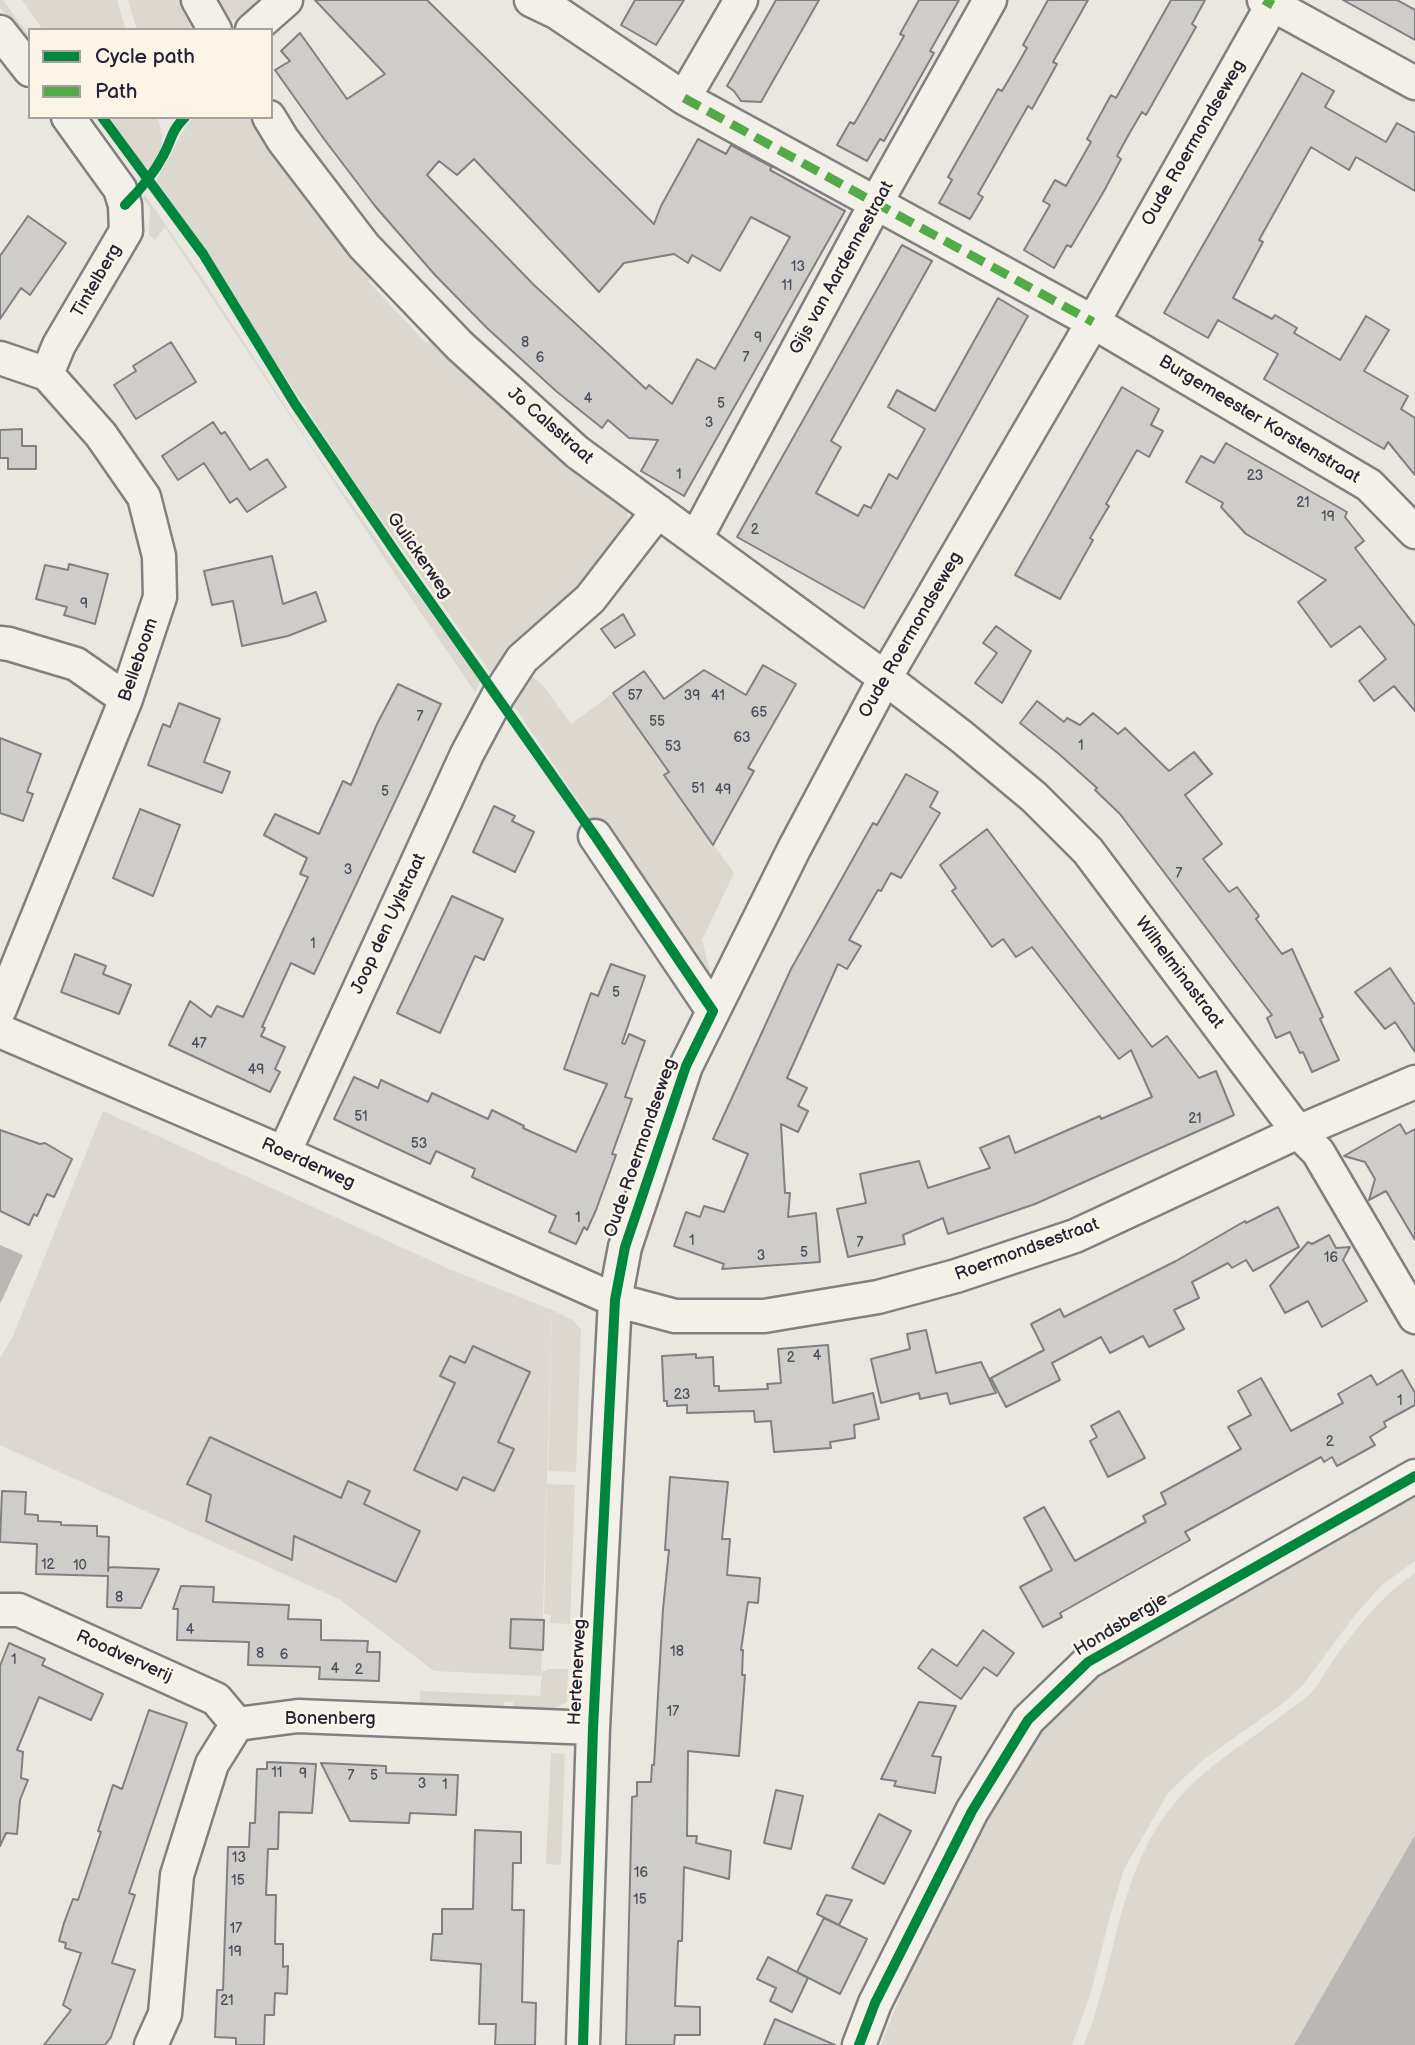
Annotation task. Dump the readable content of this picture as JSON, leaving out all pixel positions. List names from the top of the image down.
{
  "streets": {
    "street": [
      "Oude Roermondseweg",
      "Gijs van Aardennestraat",
      "Tintelberg",
      "Burgemeester Korstenstraat",
      "Jo Calsstraat",
      "Belleboom",
      "Joop den Uylstraat",
      "Wilhelminastraat",
      "Roerderweg",
      "Roermondsestraat",
      "Hondsbergje",
      "Roodververij",
      "Hertenerweg",
      "Bonenberg"
    ],
    "cycle path": ["Gulickerweg"]
  },
  "crossings": [
    ["Oude Roermondseweg", "Burgemeester Korstenstraat"],
    ["Oude Roermondseweg", "Jo Calsstraat"],
    ["Oude Roermondseweg", "Wilhelminastraat"],
    ["Oude Roermondseweg", "Roerderweg"],
    ["Oude Roermondseweg", "Roermondsestraat"],
    ["Oude Roermondseweg", "Hertenerweg"],
    ["Gijs van Aardennestraat", "Burgemeester Korstenstraat"],
    ["Gijs van Aardennestraat", "Jo Calsstraat"],
    ["Tintelberg", "Belleboom"],
    ["Jo Calsstraat", "Joop den Uylstraat"],
    ["Jo Calsstraat", "Wilhelminastraat"],
    ["Joop den Uylstraat", "Roerderweg"],
    ["Wilhelminastraat", "Roermondsestraat"],
    ["Roerderweg", "Roermondsestraat"],
    ["Roerderweg", "Hertenerweg"],
    ["Roermondsestraat", "Hertenerweg"],
    ["Roodververij", "Bonenberg"],
    ["Hertenerweg", "Bonenberg"]
  ],
  "house_numbers": [
    "13",
    "11",
    "9",
    "8",
    "6",
    "7",
    "4",
    "5",
    "3",
    "1",
    "23",
    "21",
    "19",
    "2",
    "9",
    "57",
    "39",
    "41",
    "65",
    "7",
    "55",
    "63",
    "1",
    "53",
    "51",
    "49",
    "5",
    "3",
    "7",
    "1",
    "5",
    "47",
    "49",
    "51",
    "21",
    "53",
    "1",
    "1",
    "7",
    "5",
    "3",
    "16",
    "4",
    "2",
    "23",
    "1",
    "2",
    "12",
    "10",
    "8",
    "4",
    "18",
    "8",
    "6",
    "1",
    "4",
    "2",
    "17",
    "11",
    "9",
    "7",
    "5",
    "3",
    "1",
    "13",
    "16",
    "15",
    "15",
    "17",
    "19",
    "21"
  ],
  "legend": ["Cycle path", "Path"]
}
